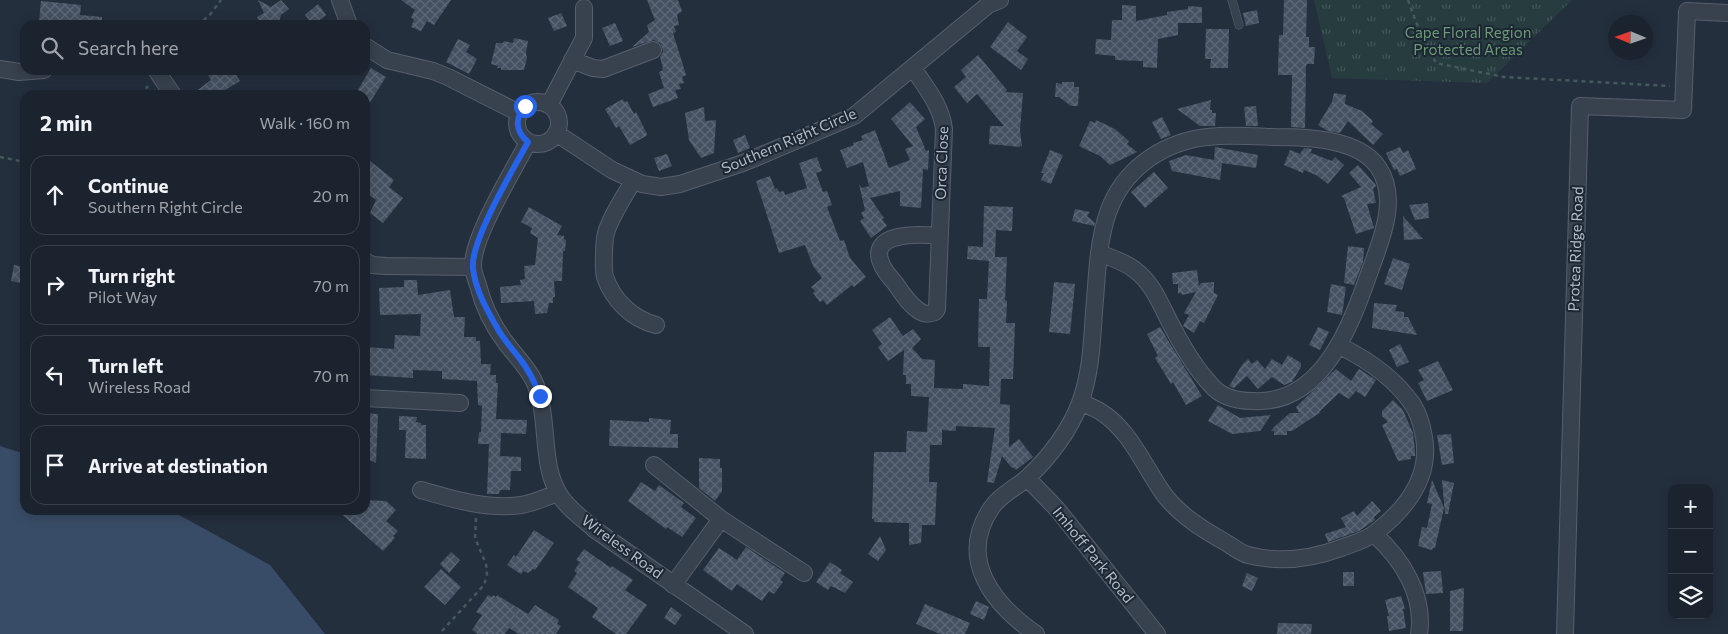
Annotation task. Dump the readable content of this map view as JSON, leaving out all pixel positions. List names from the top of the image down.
{
  "streets": {
    "street": [
      "Southern Right Circle",
      "Orca Close",
      "Protea Ridge Road",
      "Wireless Road",
      "Imhoff Park Road"
    ]
  },
  "crossings": [
    ["Southern Right Circle", "Orca Close"]
  ],
  "parks": ["Cape Floral Region Protected Areas"],
  "north": "left",
  "page": {
    "search": "Search here",
    "heading": ["2 min", "Walk · 160 m"],
    "list": [
      ["Continue", "Southern Right Circle", "20 m"],
      ["Turn right", "Pilot Way", "70 m"],
      ["Turn left", "Wireless Road", "70 m"],
      "Arrive at destination"
    ],
    "map_buttons": ["+", "−"]
  }
}
